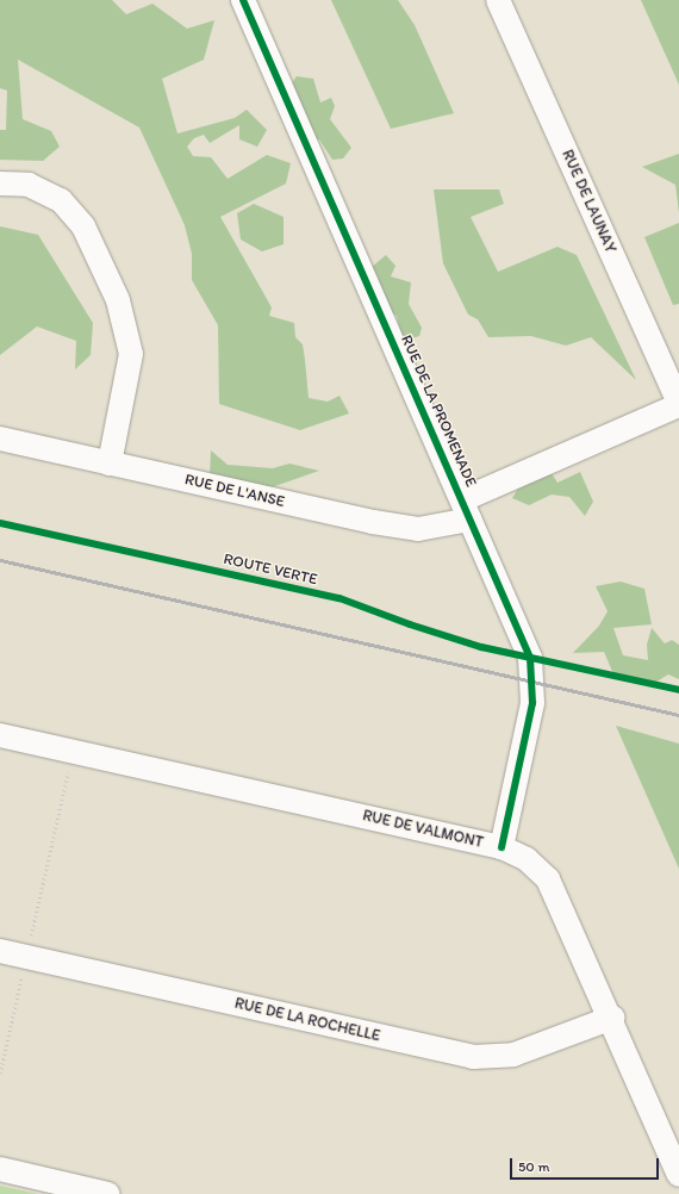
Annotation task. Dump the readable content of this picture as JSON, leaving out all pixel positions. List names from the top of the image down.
{
  "streets": {
    "street": [
      "RUE DE LAUNAY",
      "RUE DE LA PROMENADE",
      "RUE DE L'ANSE",
      "RUE DE VALMONT",
      "RUE DE LA ROCHELLE"
    ],
    "cycle path": ["ROUTE VERTE"]
  },
  "crossings": [
    ["RUE DE LAUNAY", "RUE DE LA PROMENADE"],
    ["RUE DE LAUNAY", "RUE DE L'ANSE"],
    ["RUE DE LA PROMENADE", "RUE DE L'ANSE"],
    ["RUE DE LA PROMENADE", "RUE DE VALMONT"],
    ["RUE DE VALMONT", "RUE DE LA ROCHELLE"]
  ],
  "scale_bar": "50 m"
}
